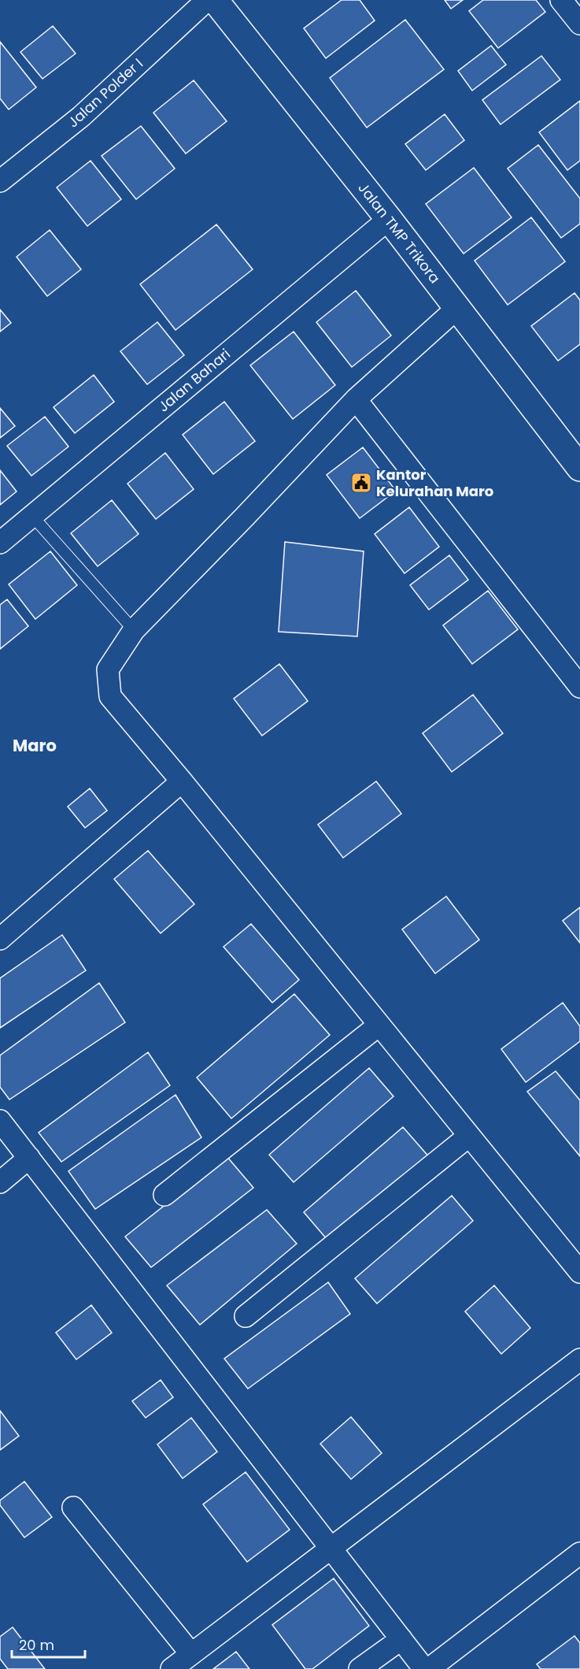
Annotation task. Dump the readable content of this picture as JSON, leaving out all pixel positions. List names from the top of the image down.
{
  "streets": {
    "highway": ["Jalan TMP Trikora"],
    "street": ["Jalan Polder I", "Jalan Bahari"]
  },
  "crossings": [
    ["Jalan TMP Trikora", "Jalan Bahari"]
  ],
  "districts": ["Maro"],
  "places": {
    "public building": ["Kantor Kelurahan Maro"]
  },
  "scale_bar": "20 m"
}
